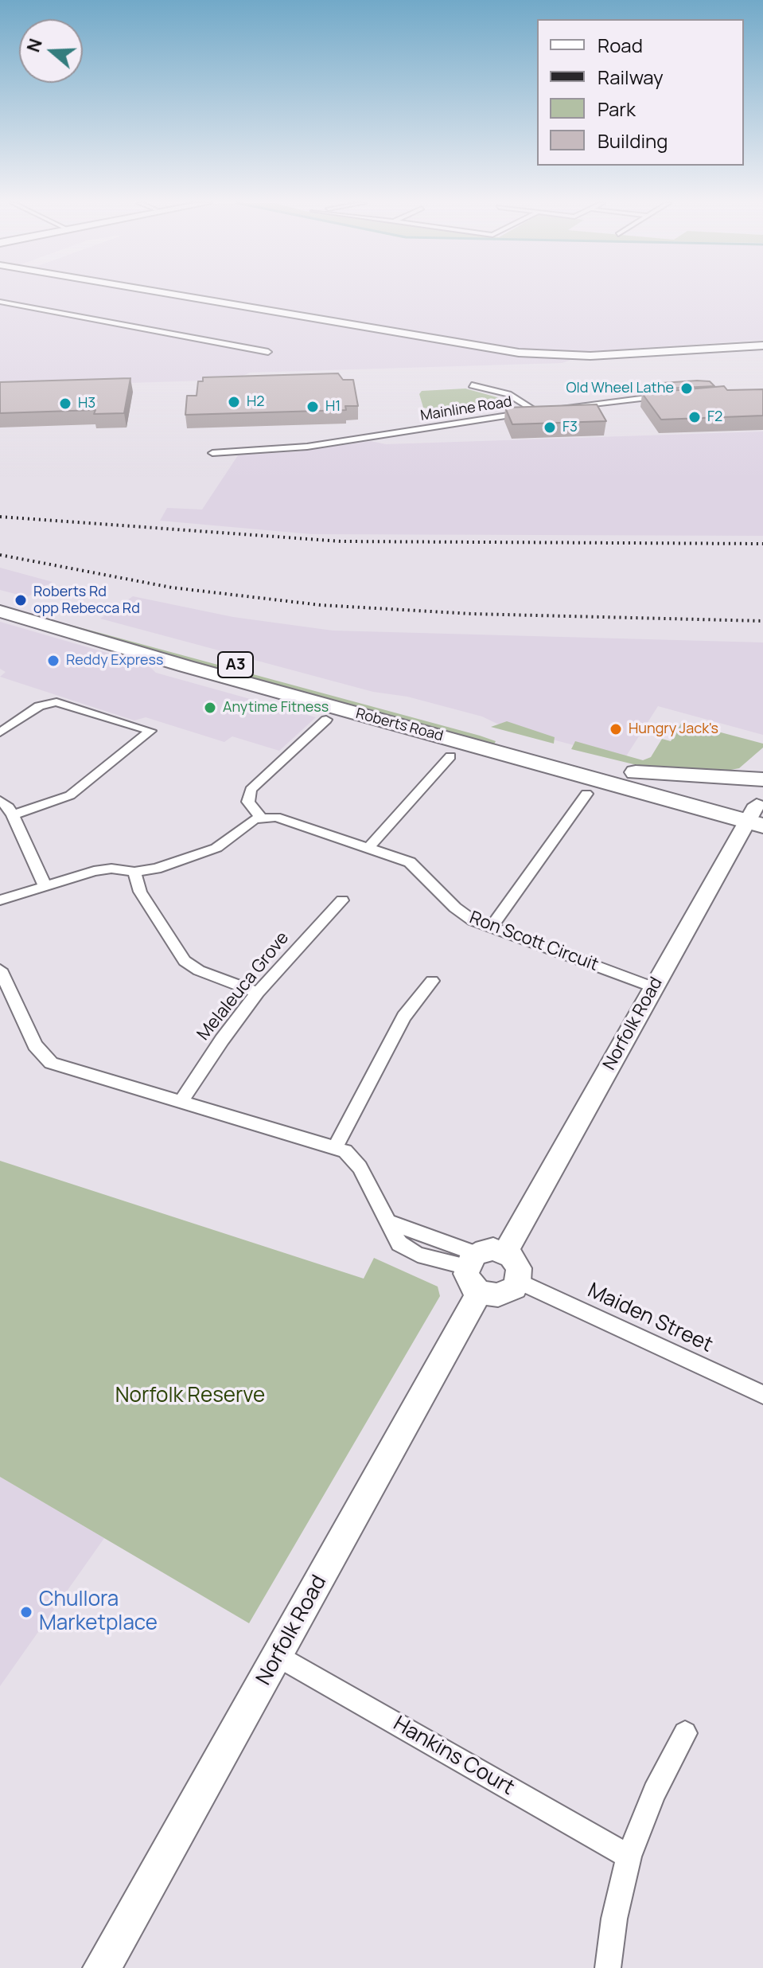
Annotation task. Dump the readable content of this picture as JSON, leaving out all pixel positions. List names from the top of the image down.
{
  "streets": {
    "highway": ["A3", "Roberts Road"],
    "main road": ["Norfolk Road"],
    "street": [
      "Mainline Road",
      "Ron Scott Circuit",
      "Melaleuca Grove",
      "Maiden Street",
      "Hankins Court"
    ]
  },
  "crossings": [
    ["Roberts Road", "Norfolk Road"],
    ["Ron Scott Circuit", "Norfolk Road"],
    ["Norfolk Road", "Maiden Street"],
    ["Norfolk Road", "Hankins Court"]
  ],
  "parks": ["Norfolk Reserve"],
  "places": [
    "Old Wheel Lathe",
    "H2",
    "H3",
    "H1",
    "F2",
    "F3",
    "Roberts Rd opp Rebecca Rd",
    "Reddy Express",
    "Anytime Fitness",
    "Hungry Jack's",
    "Chullora Marketplace"
  ],
  "legend": [
    "Road",
    "Railway",
    "Park",
    "Building"
  ],
  "north": "left"
}
